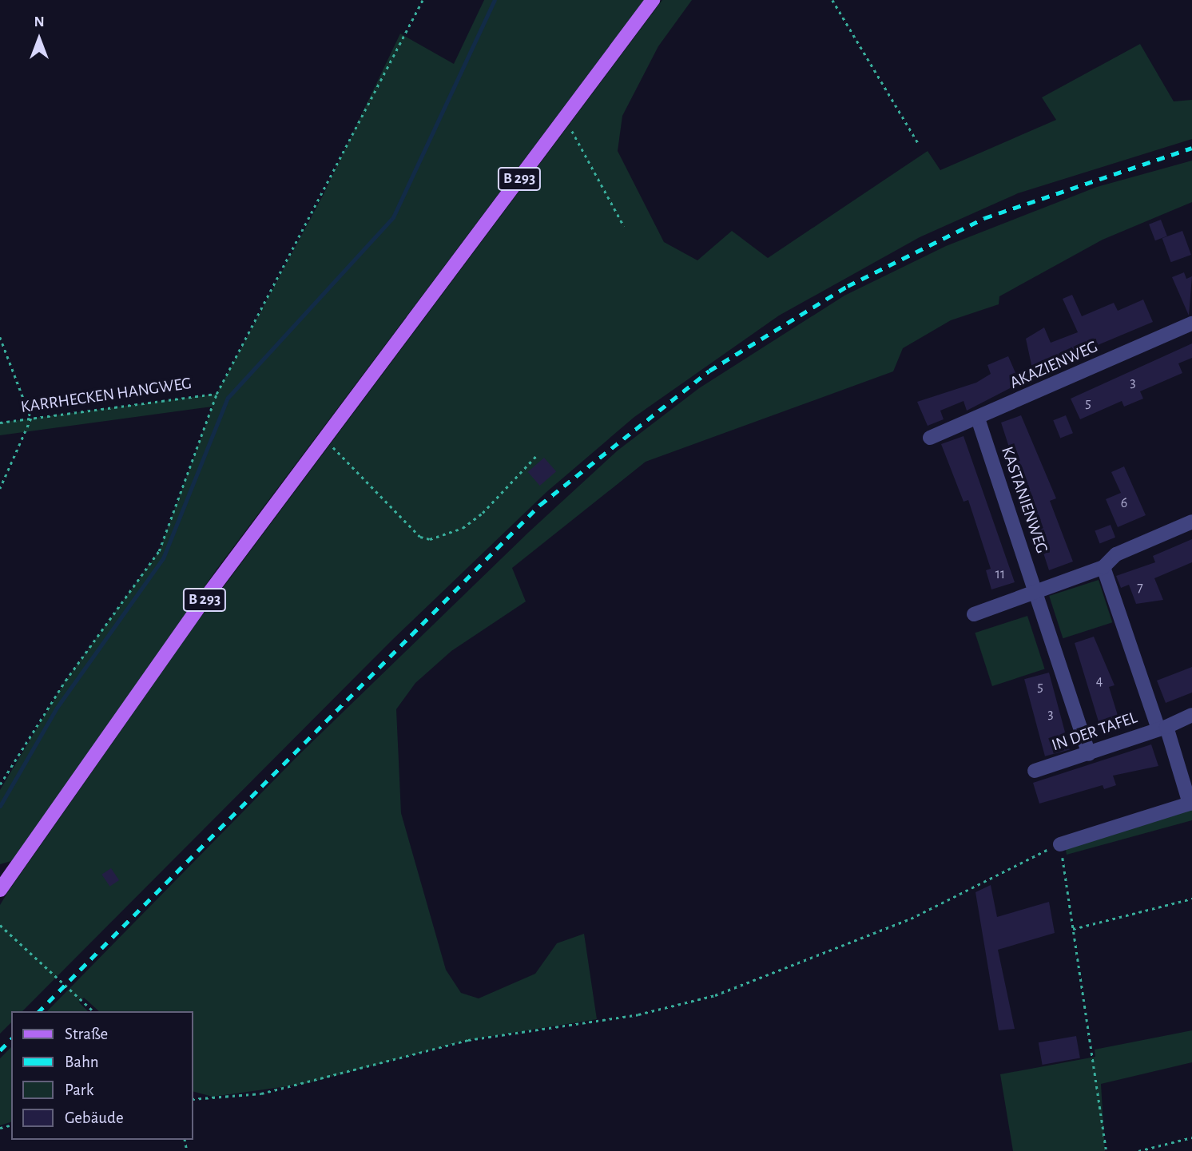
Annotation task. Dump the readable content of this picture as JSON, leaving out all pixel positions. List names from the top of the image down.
{
  "streets": {
    "main road": ["B 293"],
    "street": ["AKAZIENWEG", "KASTANIENWEG", "IN DER TAFEL"],
    "path": ["KARRHECKEN HANGWEG"]
  },
  "crossings": [
    ["AKAZIENWEG", "KASTANIENWEG"],
    ["KASTANIENWEG", "IN DER TAFEL"]
  ],
  "house_numbers": [
    "3",
    "5",
    "6",
    "11",
    "7",
    "4",
    "5",
    "3"
  ],
  "legend": [
    "Straße",
    "Bahn",
    "Park",
    "Gebäude"
  ],
  "north": "top"
}
